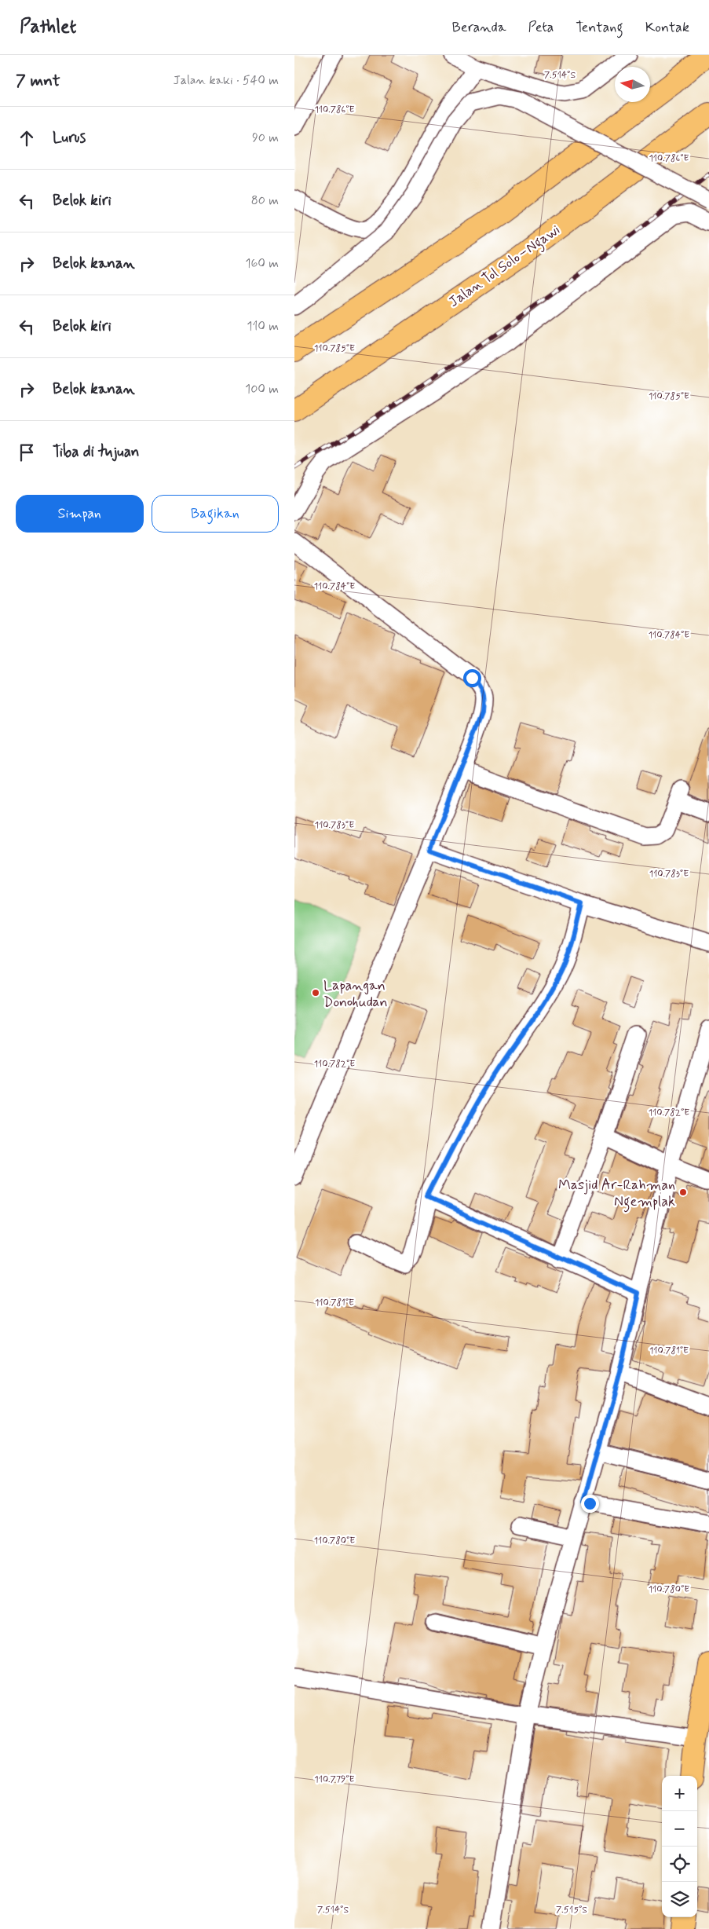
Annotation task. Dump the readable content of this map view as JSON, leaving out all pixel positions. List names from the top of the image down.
{
  "streets": {
    "main road": ["Jalan Tol Solo–Ngawi"]
  },
  "places": ["Lapangan Donohudan", "Masjid Ar-Rahman Ngemplak"],
  "north": "left",
  "page": {
    "header": "Pathlet",
    "nav": [
      "Beranda",
      "Peta",
      "Tentang",
      "Kontak"
    ],
    "heading": ["7 mnt", "Jalan kaki · 540 m"],
    "list": [
      ["Lurus", "90 m"],
      ["Belok kiri", "80 m"],
      ["Belok kanan", "160 m"],
      ["Belok kiri", "110 m"],
      ["Belok kanan", "100 m"],
      "Tiba di tujuan"
    ],
    "buttons": ["Simpan", "Bagikan"],
    "map_buttons": ["+", "−"]
  },
  "coordinates": [
    "7.514°S",
    "110.786°E",
    "110.785°E",
    "110.784°E",
    "110.783°E",
    "110.782°E",
    "110.781°E",
    "110.780°E",
    "110.779°E",
    "7.515°S"
  ]
}
